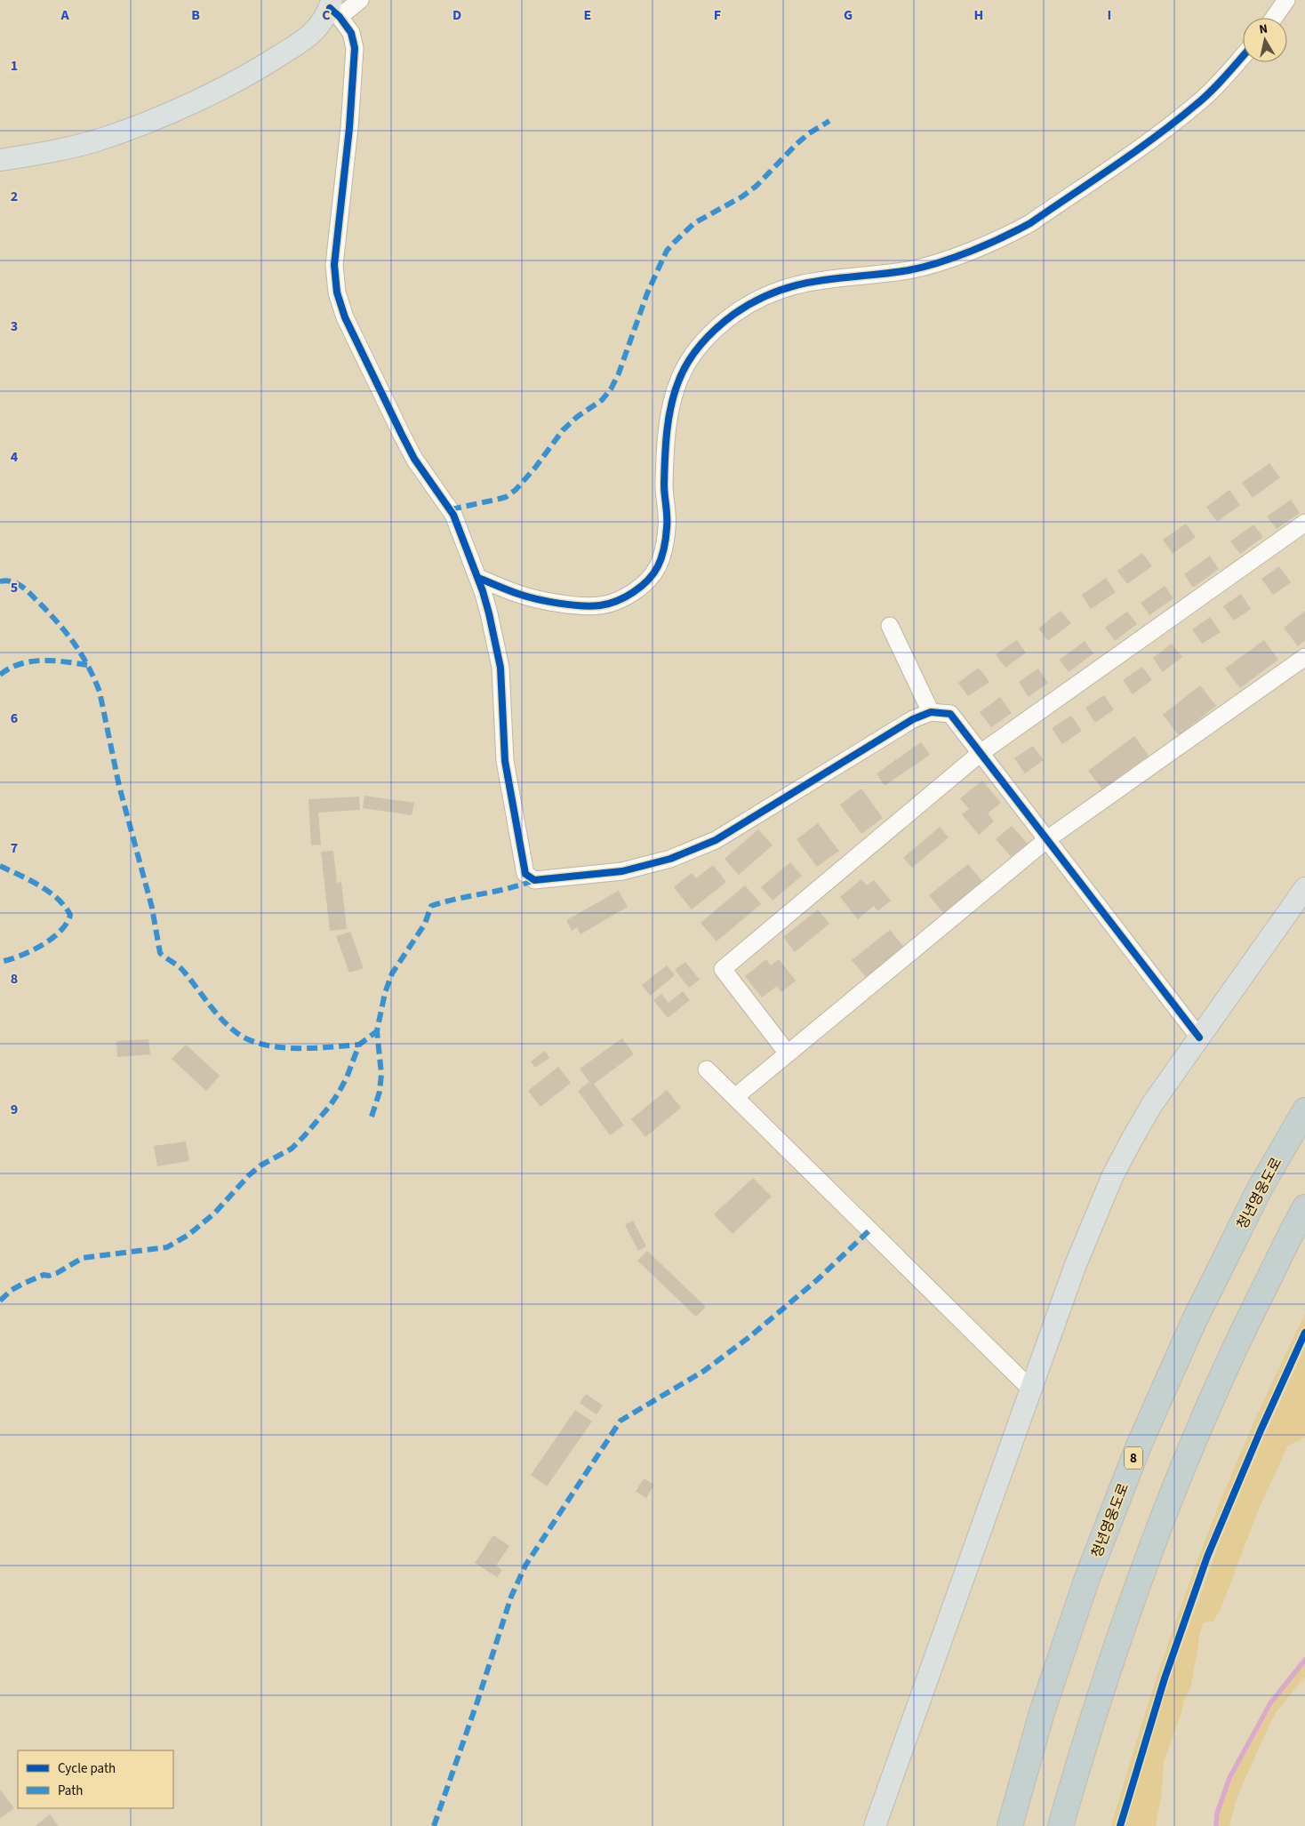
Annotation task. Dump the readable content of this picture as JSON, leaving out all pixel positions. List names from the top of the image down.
{
  "streets": {
    "highway": ["청년영웅도로", "8"]
  },
  "legend": ["Cycle path", "Path"],
  "north": "top",
  "grid": {
    "columns": [
      "A",
      "B",
      "C",
      "D",
      "E",
      "F",
      "G",
      "H",
      "I"
    ],
    "rows": [
      "1",
      "2",
      "3",
      "4",
      "5",
      "6",
      "7",
      "8",
      "9"
    ]
  }
}
